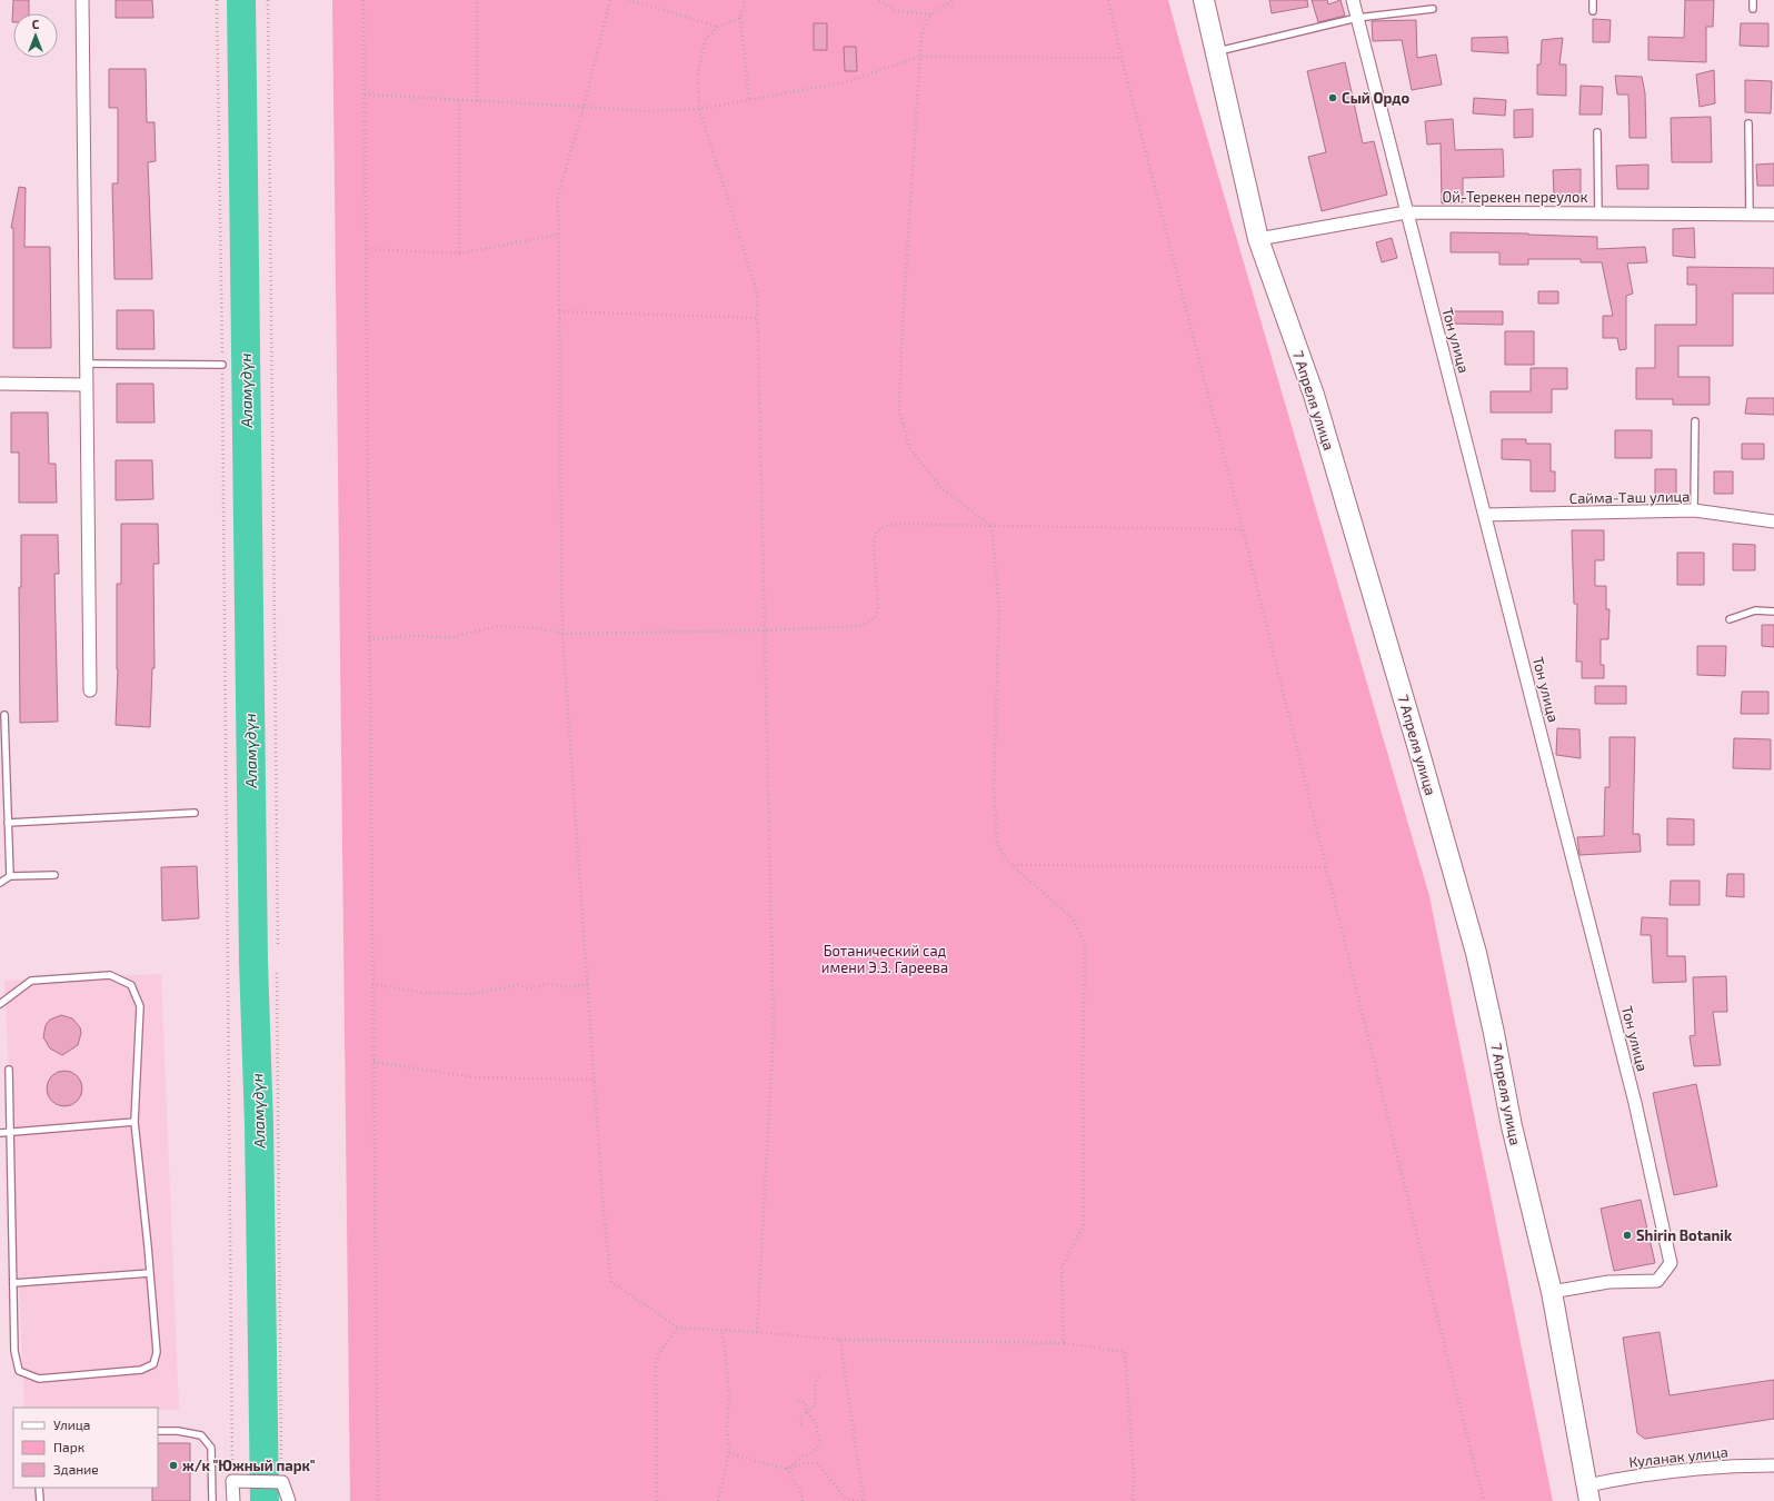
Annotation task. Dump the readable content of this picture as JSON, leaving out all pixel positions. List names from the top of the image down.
{
  "streets": {
    "main road": ["7 Апреля улица"],
    "street": [
      "Ой-Терекен переулок",
      "Тон улица",
      "Сайма-Таш улица",
      "Куланак улица"
    ]
  },
  "crossings": [
    ["Ой-Терекен переулок", "Тон улица"],
    ["Ой-Терекен переулок", "7 Апреля улица"],
    ["Тон улица", "7 Апреля улица"],
    ["Тон улица", "Сайма-Таш улица"],
    ["7 Апреля улица", "Куланак улица"]
  ],
  "water": ["Аламүдүн"],
  "parks": ["Ботанический сад имени Э.З. Гареева"],
  "places": ["Сый Ордо", "Shirin Botanik", "ж/к \"Южный парк\""],
  "legend": ["Улица", "Парк", "Здание"],
  "north": "top"
}
